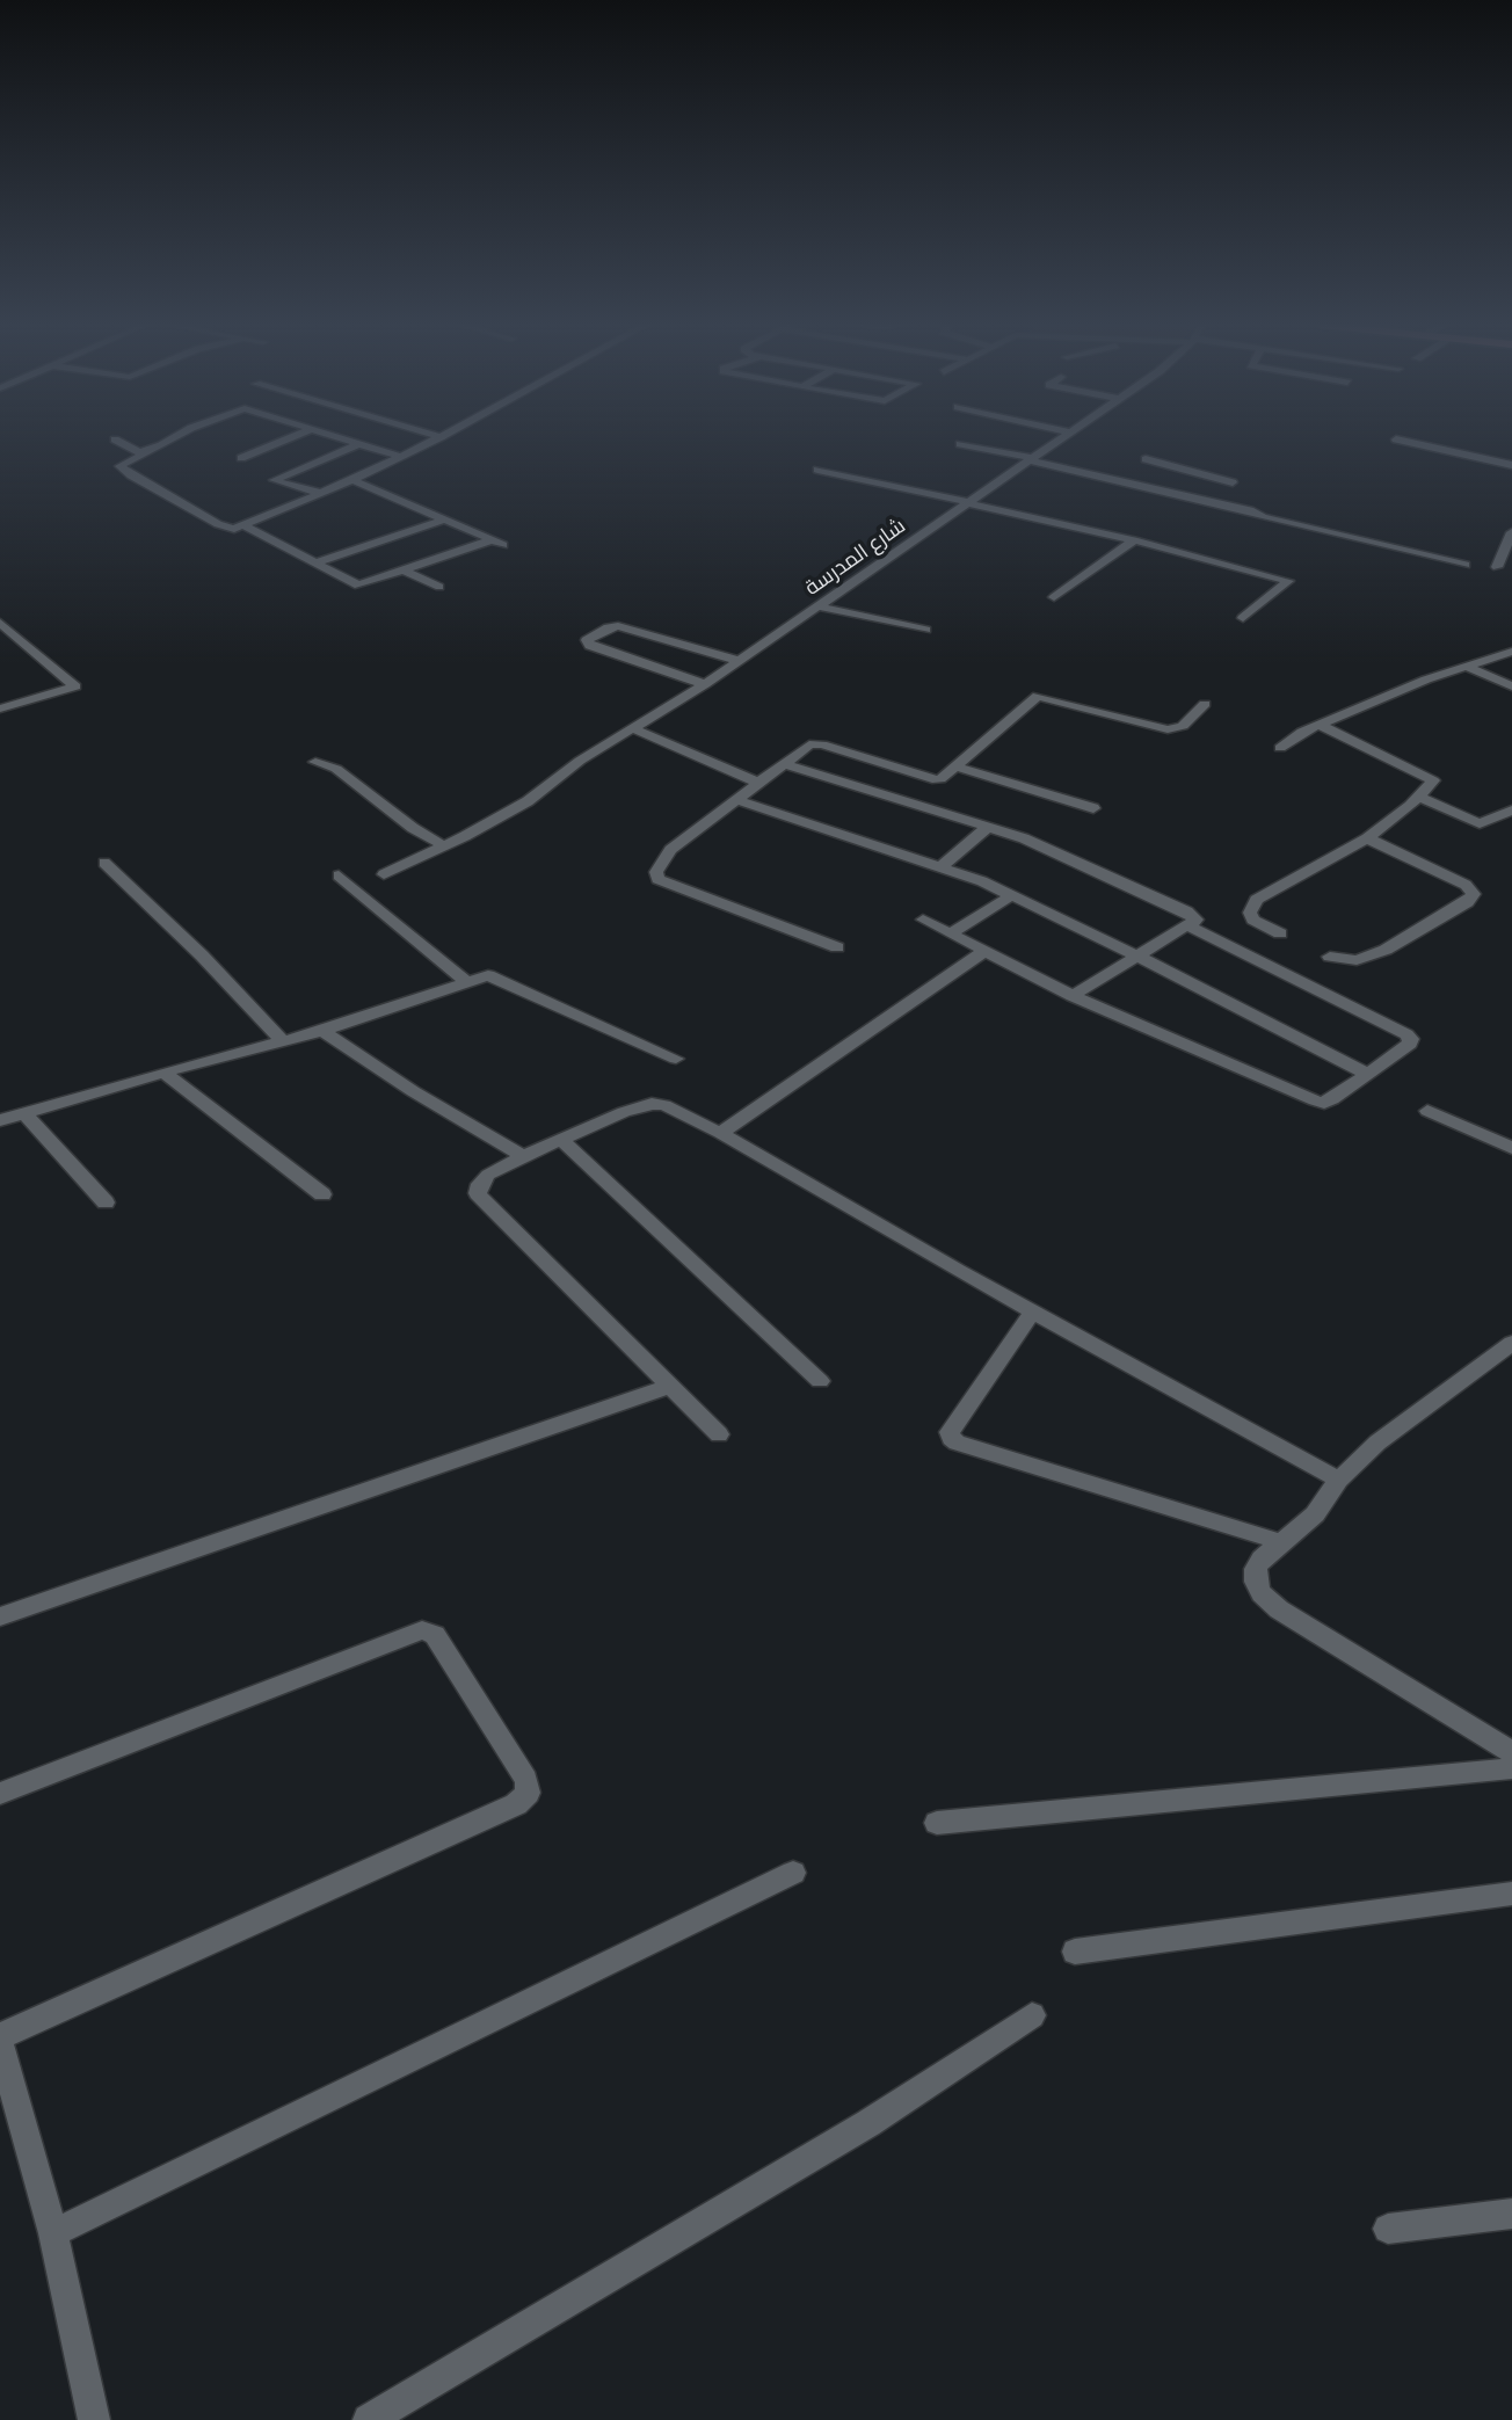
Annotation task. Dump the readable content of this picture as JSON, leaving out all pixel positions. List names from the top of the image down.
{
  "streets": {
    "street": ["شارع المدرسة"]
  }
}
